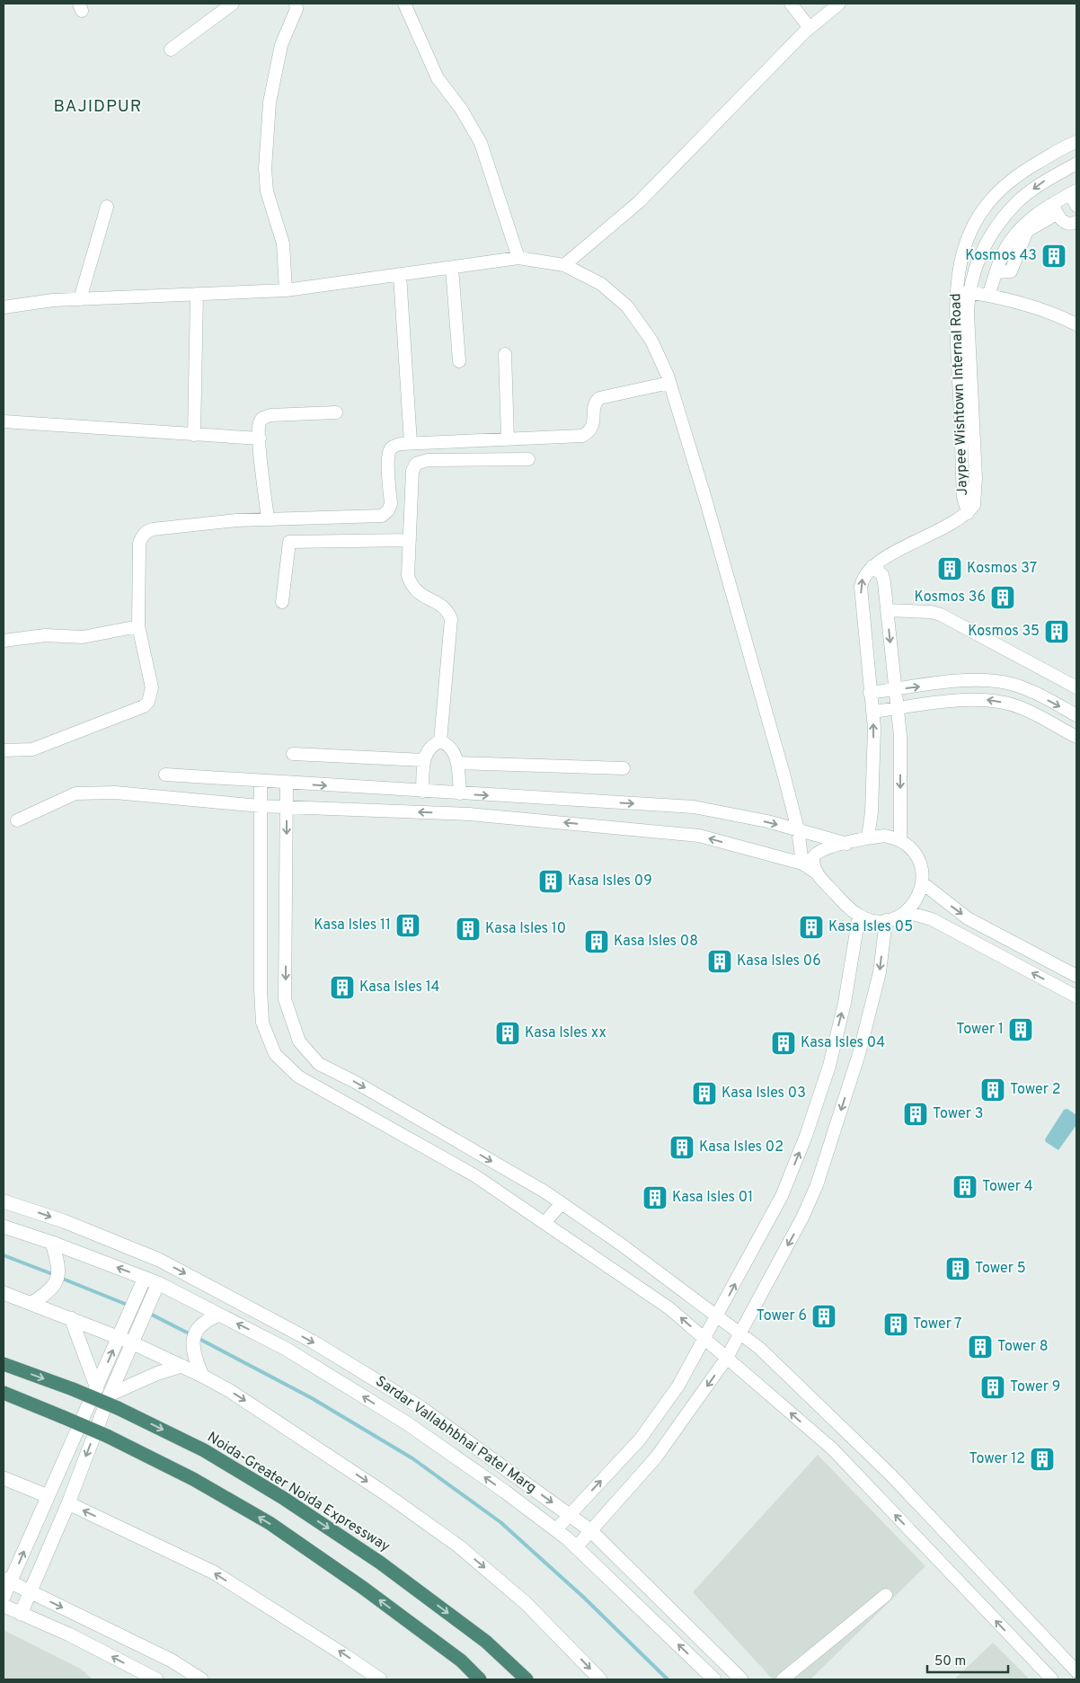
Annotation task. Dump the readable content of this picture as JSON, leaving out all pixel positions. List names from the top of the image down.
{
  "streets": {
    "highway": ["Noida-Greater Noida Expressway"],
    "street": ["Jaypee Wishtown Internal Road", "Sardar Vallabhbhai Patel Marg"]
  },
  "districts": ["BAJIDPUR"],
  "places": {
    "building": [
      "Kosmos 43",
      "Kosmos 37",
      "Kosmos 36",
      "Kosmos 35",
      "Kasa Isles 09",
      "Kasa Isles 11",
      "Kasa Isles 05",
      "Kasa Isles 10",
      "Kasa Isles 08",
      "Kasa Isles 06",
      "Kasa Isles 14",
      "Tower 1",
      "Kasa Isles xx",
      "Kasa Isles 04",
      "Tower 2",
      "Kasa Isles 03",
      "Tower 3",
      "Kasa Isles 02",
      "Tower 4",
      "Kasa Isles 01",
      "Tower 5",
      "Tower 6",
      "Tower 7",
      "Tower 8",
      "Tower 9",
      "Tower 12"
    ]
  },
  "scale_bar": "50 m"
}
